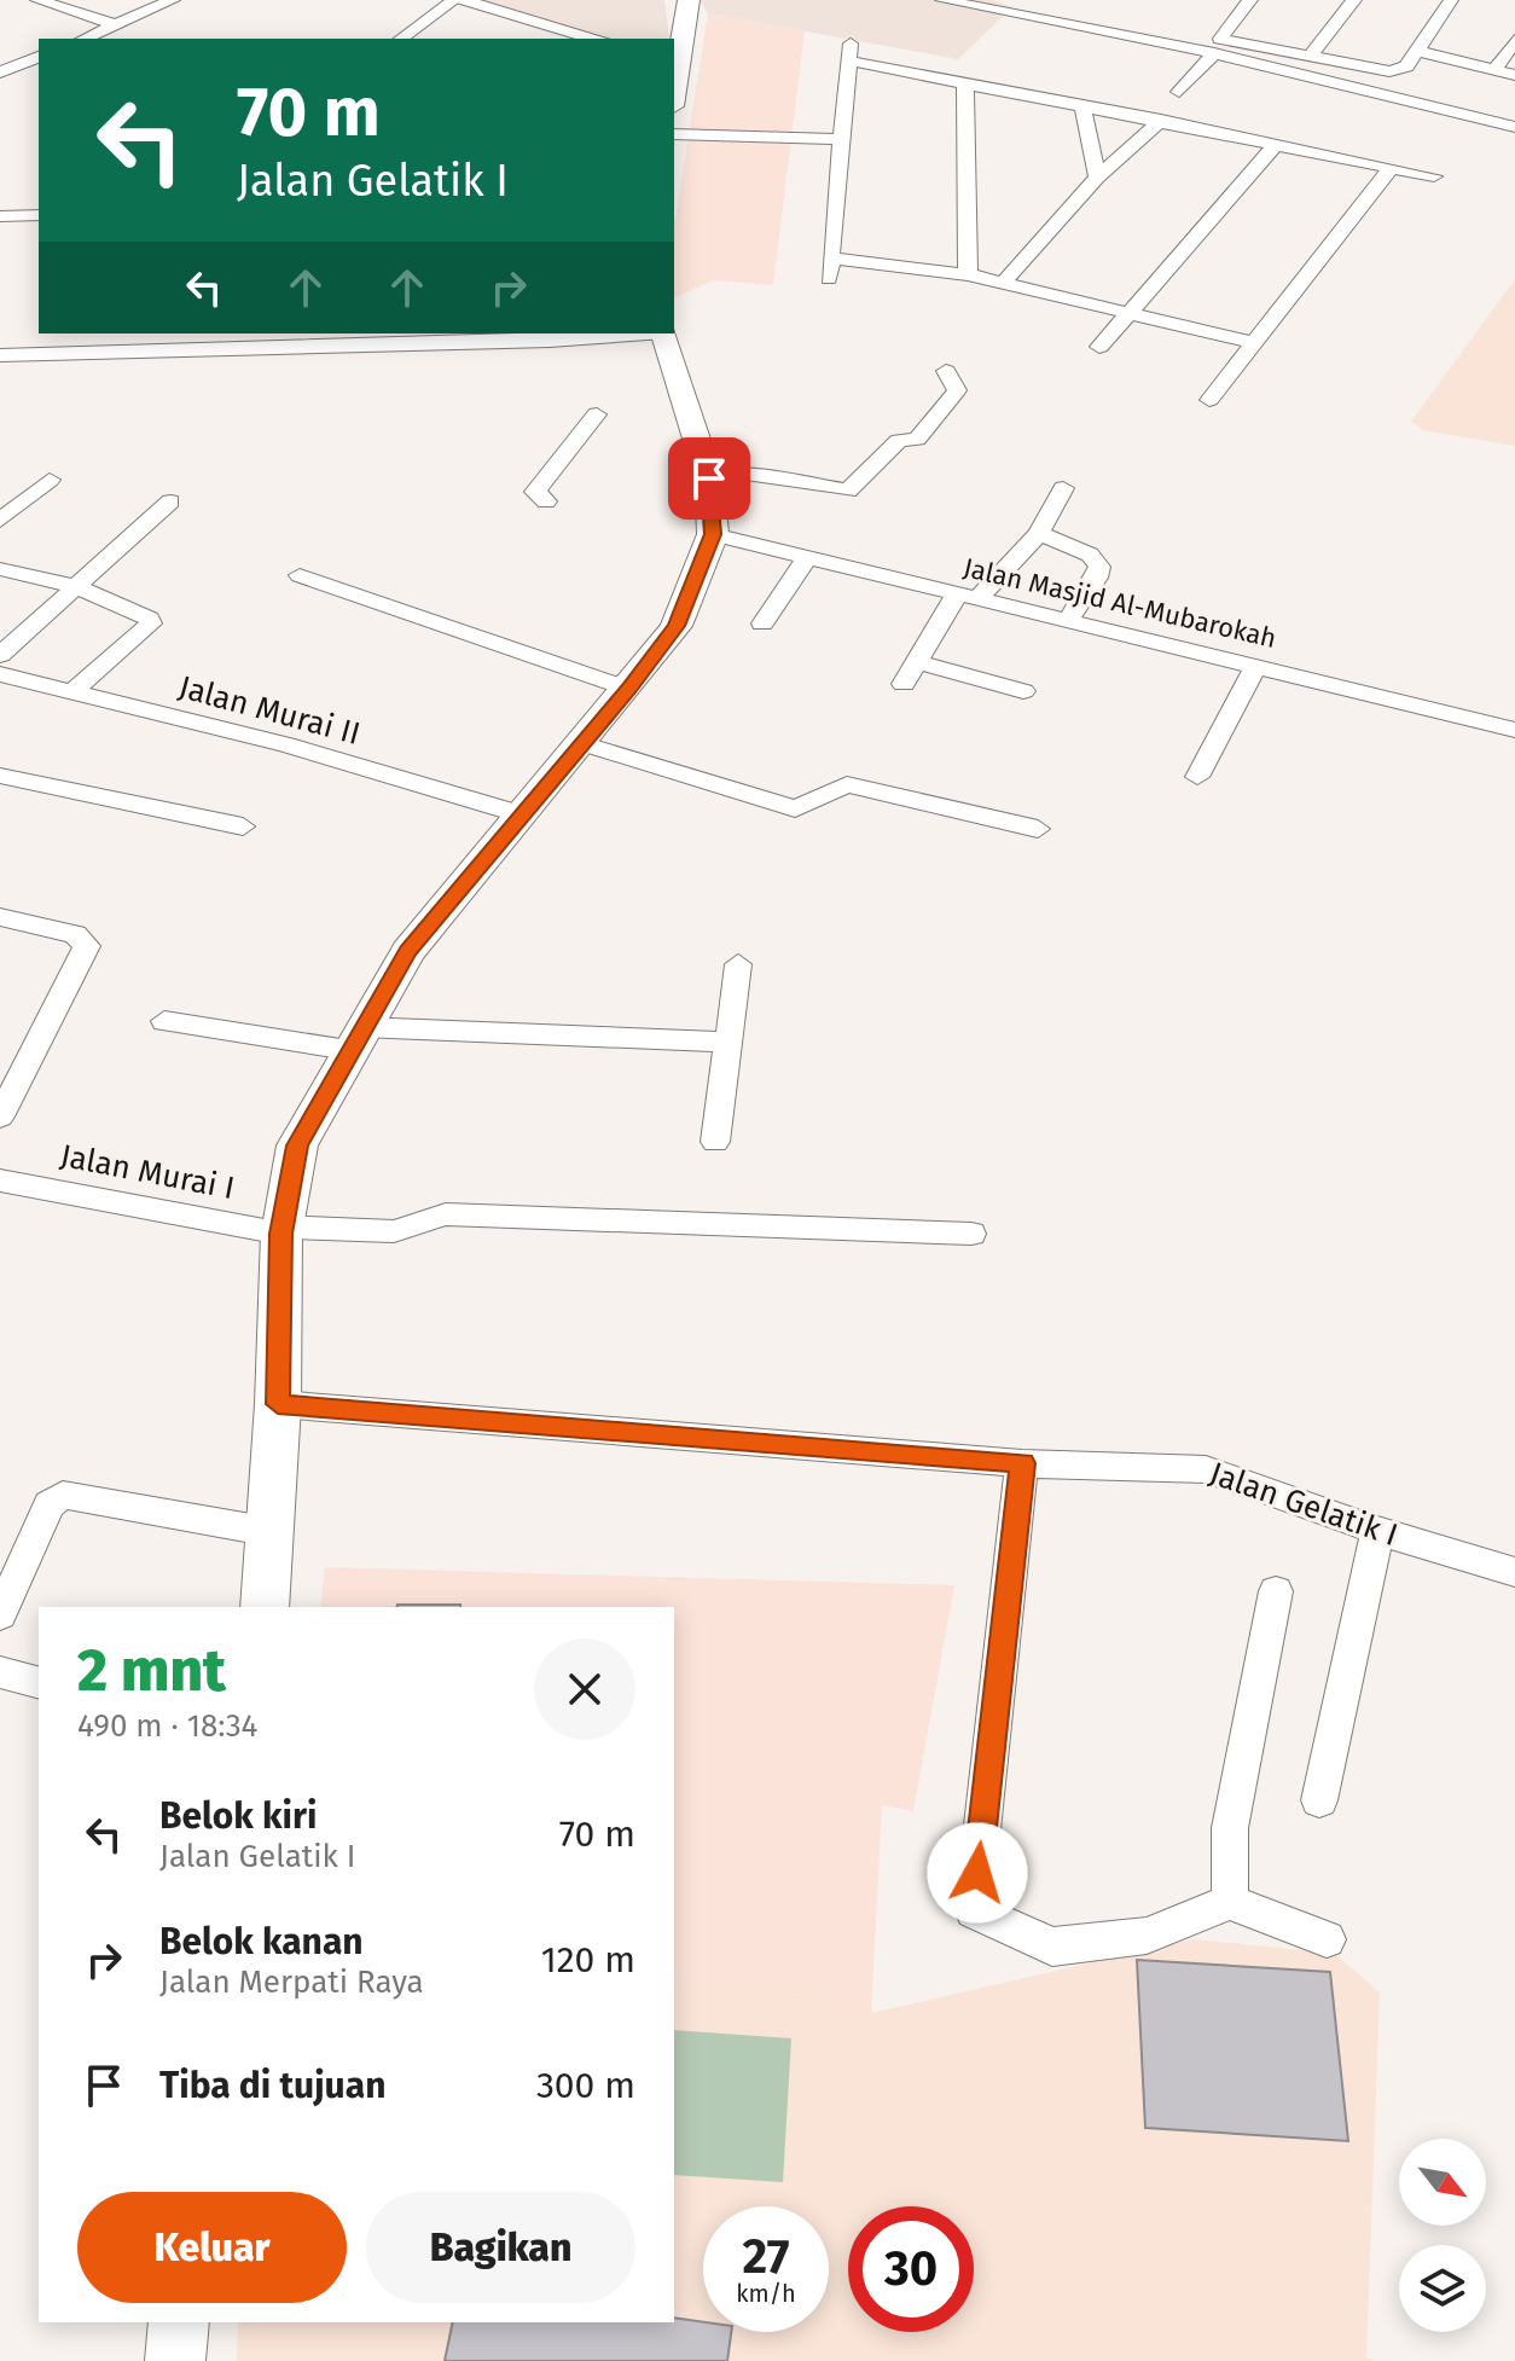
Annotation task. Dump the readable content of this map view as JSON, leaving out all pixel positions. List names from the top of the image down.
{
  "streets": {
    "street": [
      "Jalan Masjid Al-Mubarokah",
      "Jalan Murai II",
      "Jalan Murai I",
      "Jalan Gelatik I"
    ]
  },
  "north": "bottom right",
  "page": {
    "turn": ["70 m", "Jalan Gelatik I"],
    "heading": ["2 mnt", "490 m · 18:34"],
    "list": [
      {
        "name": "Belok kiri",
        "note": "Jalan Gelatik I",
        "value": "70 m"
      },
      {
        "name": "Belok kanan",
        "note": "Jalan Merpati Raya",
        "value": "120 m"
      },
      {
        "name": "Tiba di tujuan",
        "value": "300 m"
      }
    ],
    "buttons": ["Keluar", "Bagikan"],
    "speed": "27 km/h",
    "limit": "30"
  }
}
